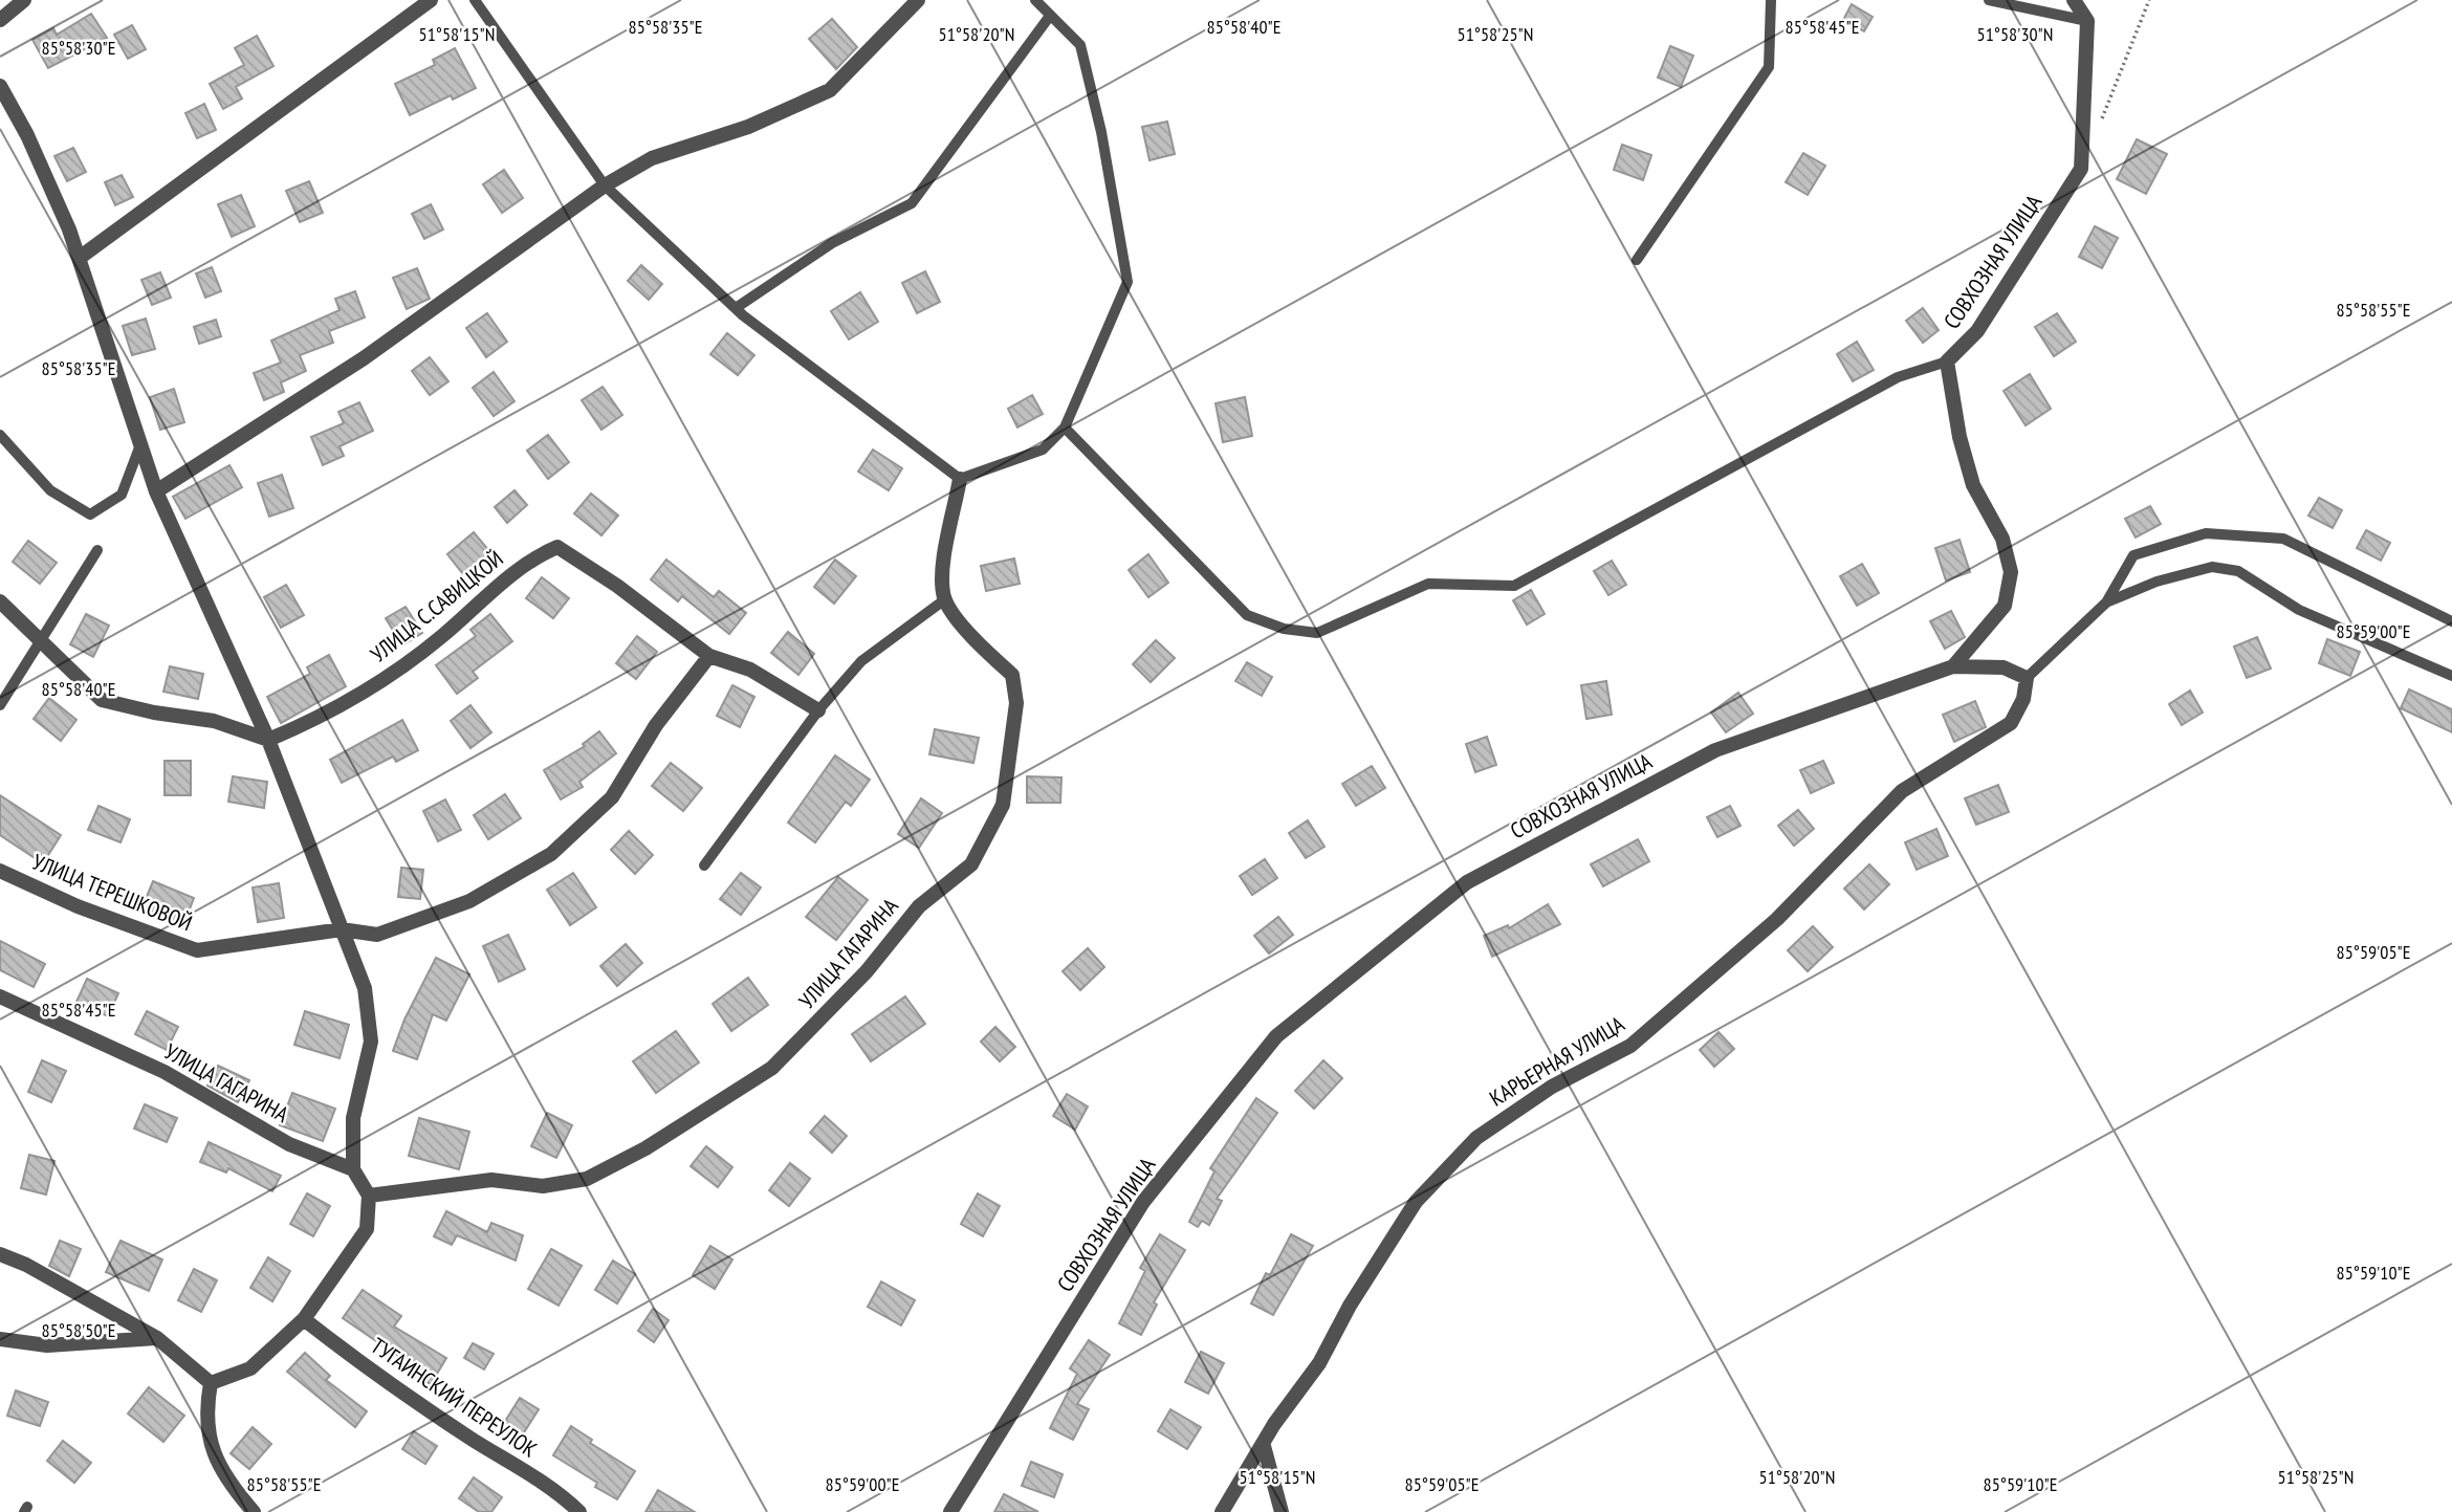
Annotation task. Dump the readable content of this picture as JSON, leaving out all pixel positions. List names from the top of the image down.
{
  "streets": {
    "street": [
      "СОВХОЗНАЯ УЛИЦА",
      "УЛИЦА С.САВИЦКОЙ",
      "УЛИЦА ТЕРЕШКОВОЙ",
      "УЛИЦА ГАГАРИНА",
      "КАРЬЕРНАЯ УЛИЦА",
      "ТУГАИНСКИЙ ПЕРЕУЛОК"
    ]
  },
  "crossings": [
    ["УЛИЦА С.САВИЦКОЙ", "УЛИЦА ТЕРЕШКОВОЙ"]
  ],
  "coordinates": [
    "85°58'35\"E",
    "85°58'40\"E",
    "85°58'45\"E",
    "51°58'15\"N",
    "51°58'20\"N",
    "51°58'25\"N",
    "51°58'30\"N",
    "85°58'30\"E",
    "85°58'55\"E",
    "85°59'00\"E",
    "85°59'05\"E",
    "85°59'10\"E",
    "85°58'50\"E"
  ]
}
